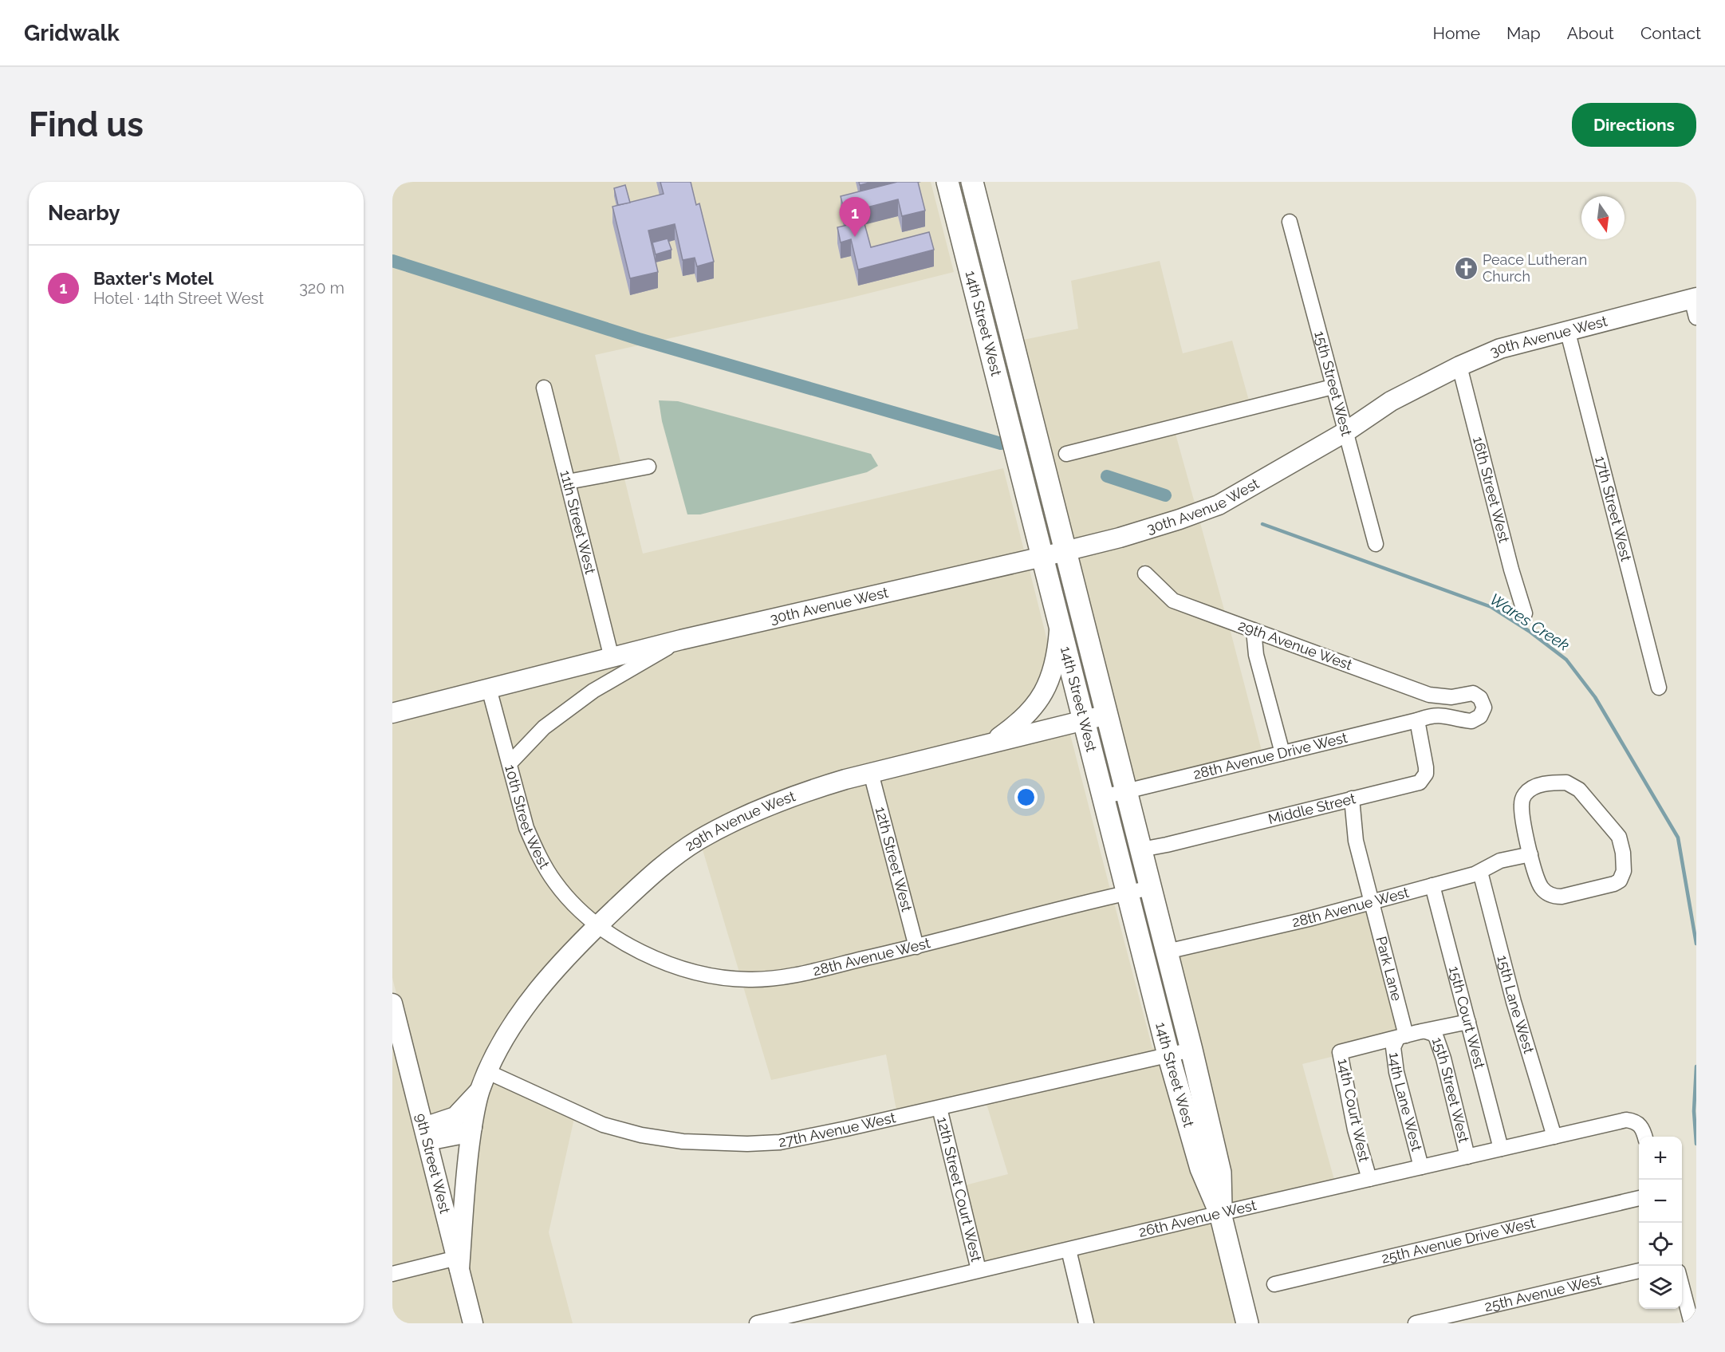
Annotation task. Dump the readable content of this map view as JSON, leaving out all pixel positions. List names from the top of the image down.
{
  "streets": {
    "main road": ["14th Street West"],
    "street": [
      "30th Avenue West",
      "15th Street West",
      "16th Street West",
      "17th Street West",
      "11th Street West",
      "29th Avenue West",
      "28th Avenue Drive West",
      "Middle Street",
      "10th Street West",
      "12th Street West",
      "28th Avenue West",
      "Park Lane",
      "15th Lane West",
      "15th Court West",
      "14th Lane West",
      "14th Court West",
      "27th Avenue West",
      "9th Street West",
      "12th Street Court West",
      "26th Avenue West",
      "25th Avenue Drive West",
      "25th Avenue West"
    ]
  },
  "crossings": [
    ["14th Street West", "30th Avenue West"],
    ["14th Street West", "29th Avenue West"],
    ["14th Street West", "28th Avenue Drive West"],
    ["14th Street West", "Middle Street"],
    ["14th Street West", "28th Avenue West"],
    ["14th Street West", "27th Avenue West"],
    ["14th Street West", "26th Avenue West"],
    ["30th Avenue West", "15th Street West"],
    ["30th Avenue West", "16th Street West"],
    ["30th Avenue West", "17th Street West"],
    ["30th Avenue West", "11th Street West"],
    ["30th Avenue West", "10th Street West"],
    ["15th Street West", "26th Avenue West"],
    ["29th Avenue West", "10th Street West"],
    ["29th Avenue West", "12th Street West"],
    ["29th Avenue West", "28th Avenue West"],
    ["29th Avenue West", "27th Avenue West"],
    ["29th Avenue West", "9th Street West"],
    ["28th Avenue Drive West", "Middle Street"],
    ["Middle Street", "Park Lane"],
    ["10th Street West", "28th Avenue West"],
    ["12th Street West", "28th Avenue West"],
    ["28th Avenue West", "Park Lane"],
    ["28th Avenue West", "15th Lane West"],
    ["28th Avenue West", "15th Court West"],
    ["Park Lane", "14th Lane West"],
    ["Park Lane", "14th Court West"],
    ["15th Lane West", "26th Avenue West"],
    ["15th Court West", "26th Avenue West"],
    ["14th Lane West", "14th Court West"],
    ["14th Lane West", "26th Avenue West"],
    ["14th Court West", "26th Avenue West"],
    ["27th Avenue West", "12th Street Court West"],
    ["12th Street Court West", "26th Avenue West"]
  ],
  "water": ["Wares Creek"],
  "places": {
    "church": ["Peace Lutheran Church"]
  },
  "north": "bottom",
  "page": {
    "header": "Gridwalk",
    "nav": [
      "Home",
      "Map",
      "About",
      "Contact"
    ],
    "buttons": "Directions",
    "title": "Find us",
    "heading": "Nearby",
    "pins": "1",
    "list": [
      {
        "mark": "1",
        "name": "Baxter's Motel",
        "note": "Hotel · 14th Street West",
        "value": "320 m"
      }
    ],
    "map_buttons": ["+", "−"]
  }
}
